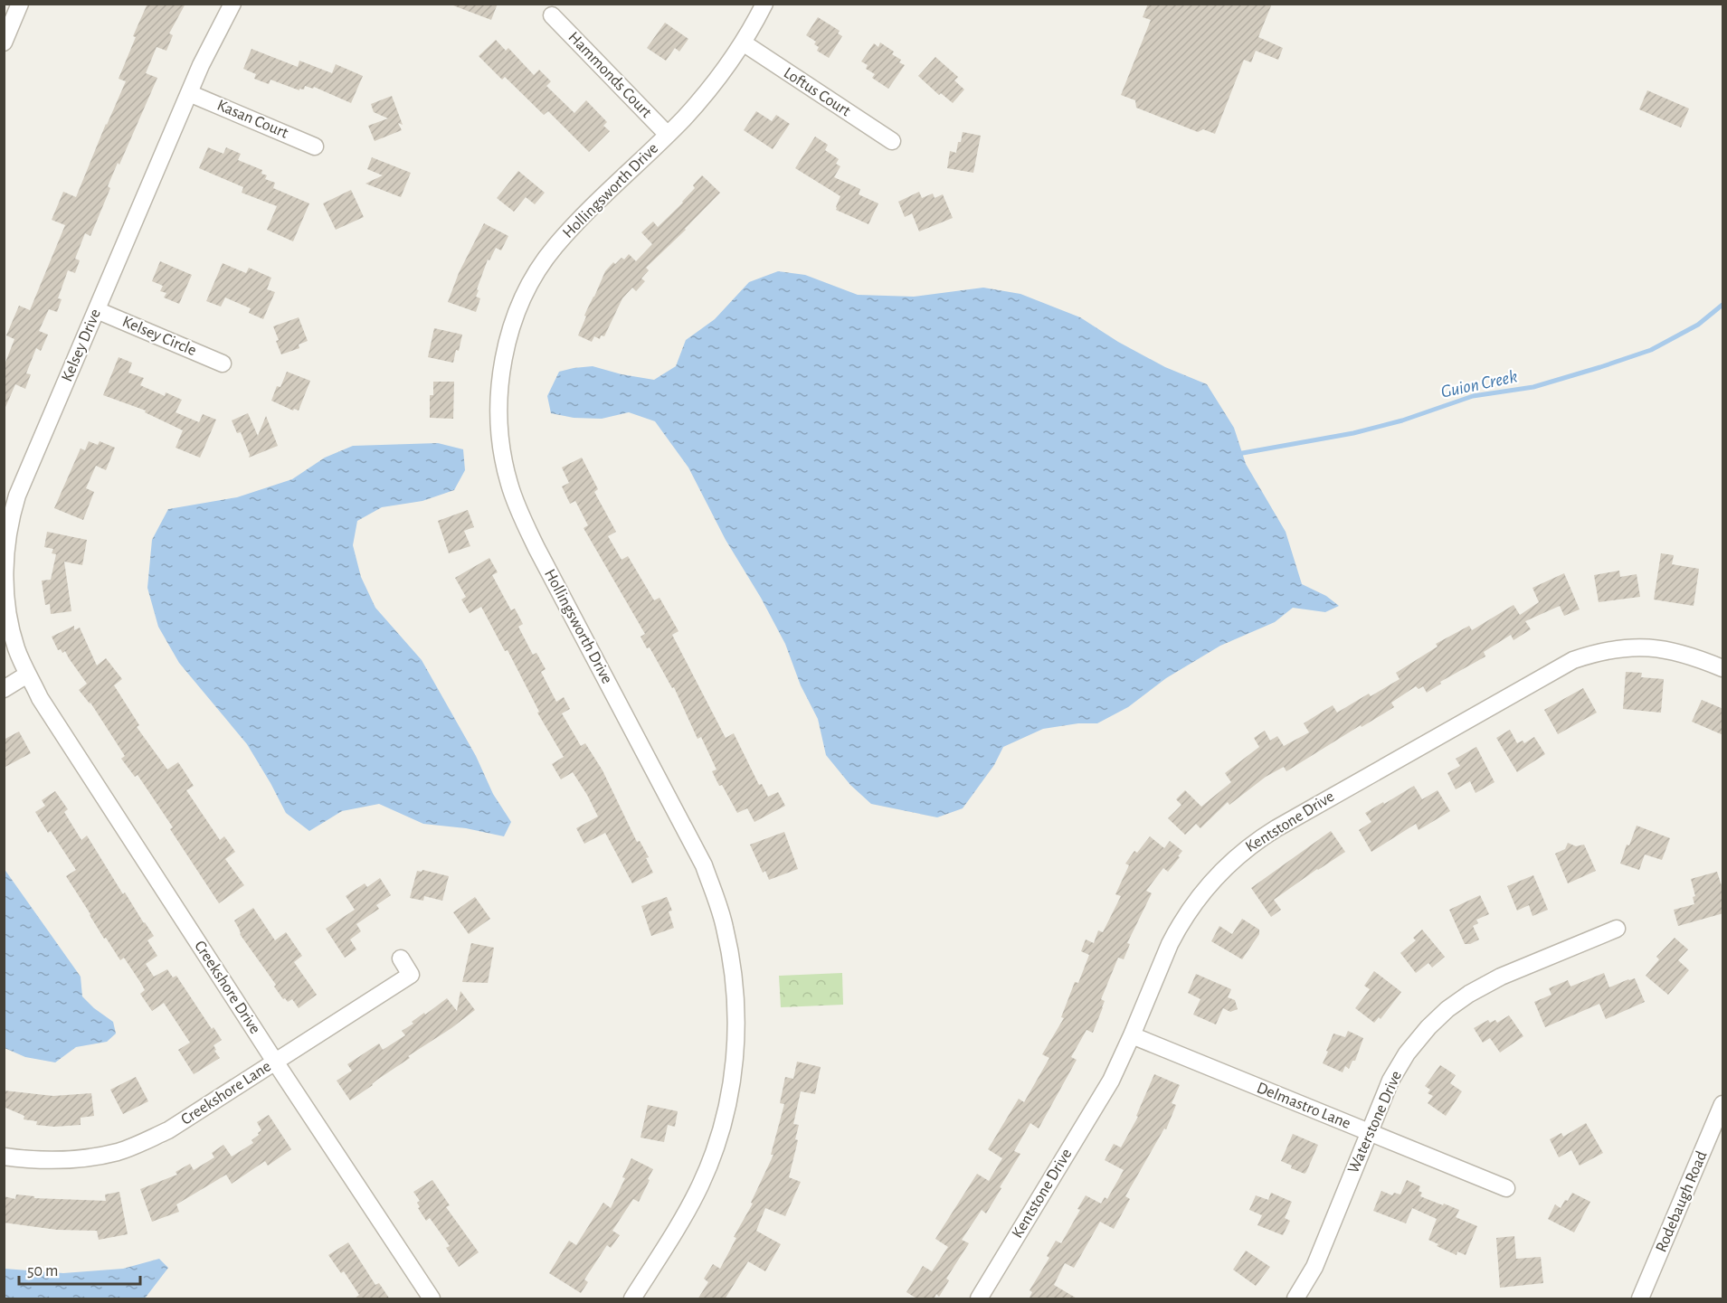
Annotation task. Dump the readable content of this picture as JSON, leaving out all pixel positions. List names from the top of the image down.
{
  "streets": {
    "street": [
      "Hammonds Court",
      "Loftus Court",
      "Kasan Court",
      "Hollingsworth Drive",
      "Kelsey Circle",
      "Kelsey Drive",
      "Kentstone Drive",
      "Creekshore Drive",
      "Creekshore Lane",
      "Delmastro Lane",
      "Waterstone Drive",
      "Rodebaugh Road"
    ]
  },
  "crossings": [
    ["Hammonds Court", "Hollingsworth Drive"],
    ["Loftus Court", "Hollingsworth Drive"],
    ["Kasan Court", "Kelsey Drive"],
    ["Kelsey Circle", "Kelsey Drive"],
    ["Kelsey Drive", "Creekshore Drive"],
    ["Kentstone Drive", "Delmastro Lane"],
    ["Creekshore Drive", "Creekshore Lane"],
    ["Delmastro Lane", "Waterstone Drive"]
  ],
  "water": ["Guion Creek"],
  "scale_bar": "50 m"
}
